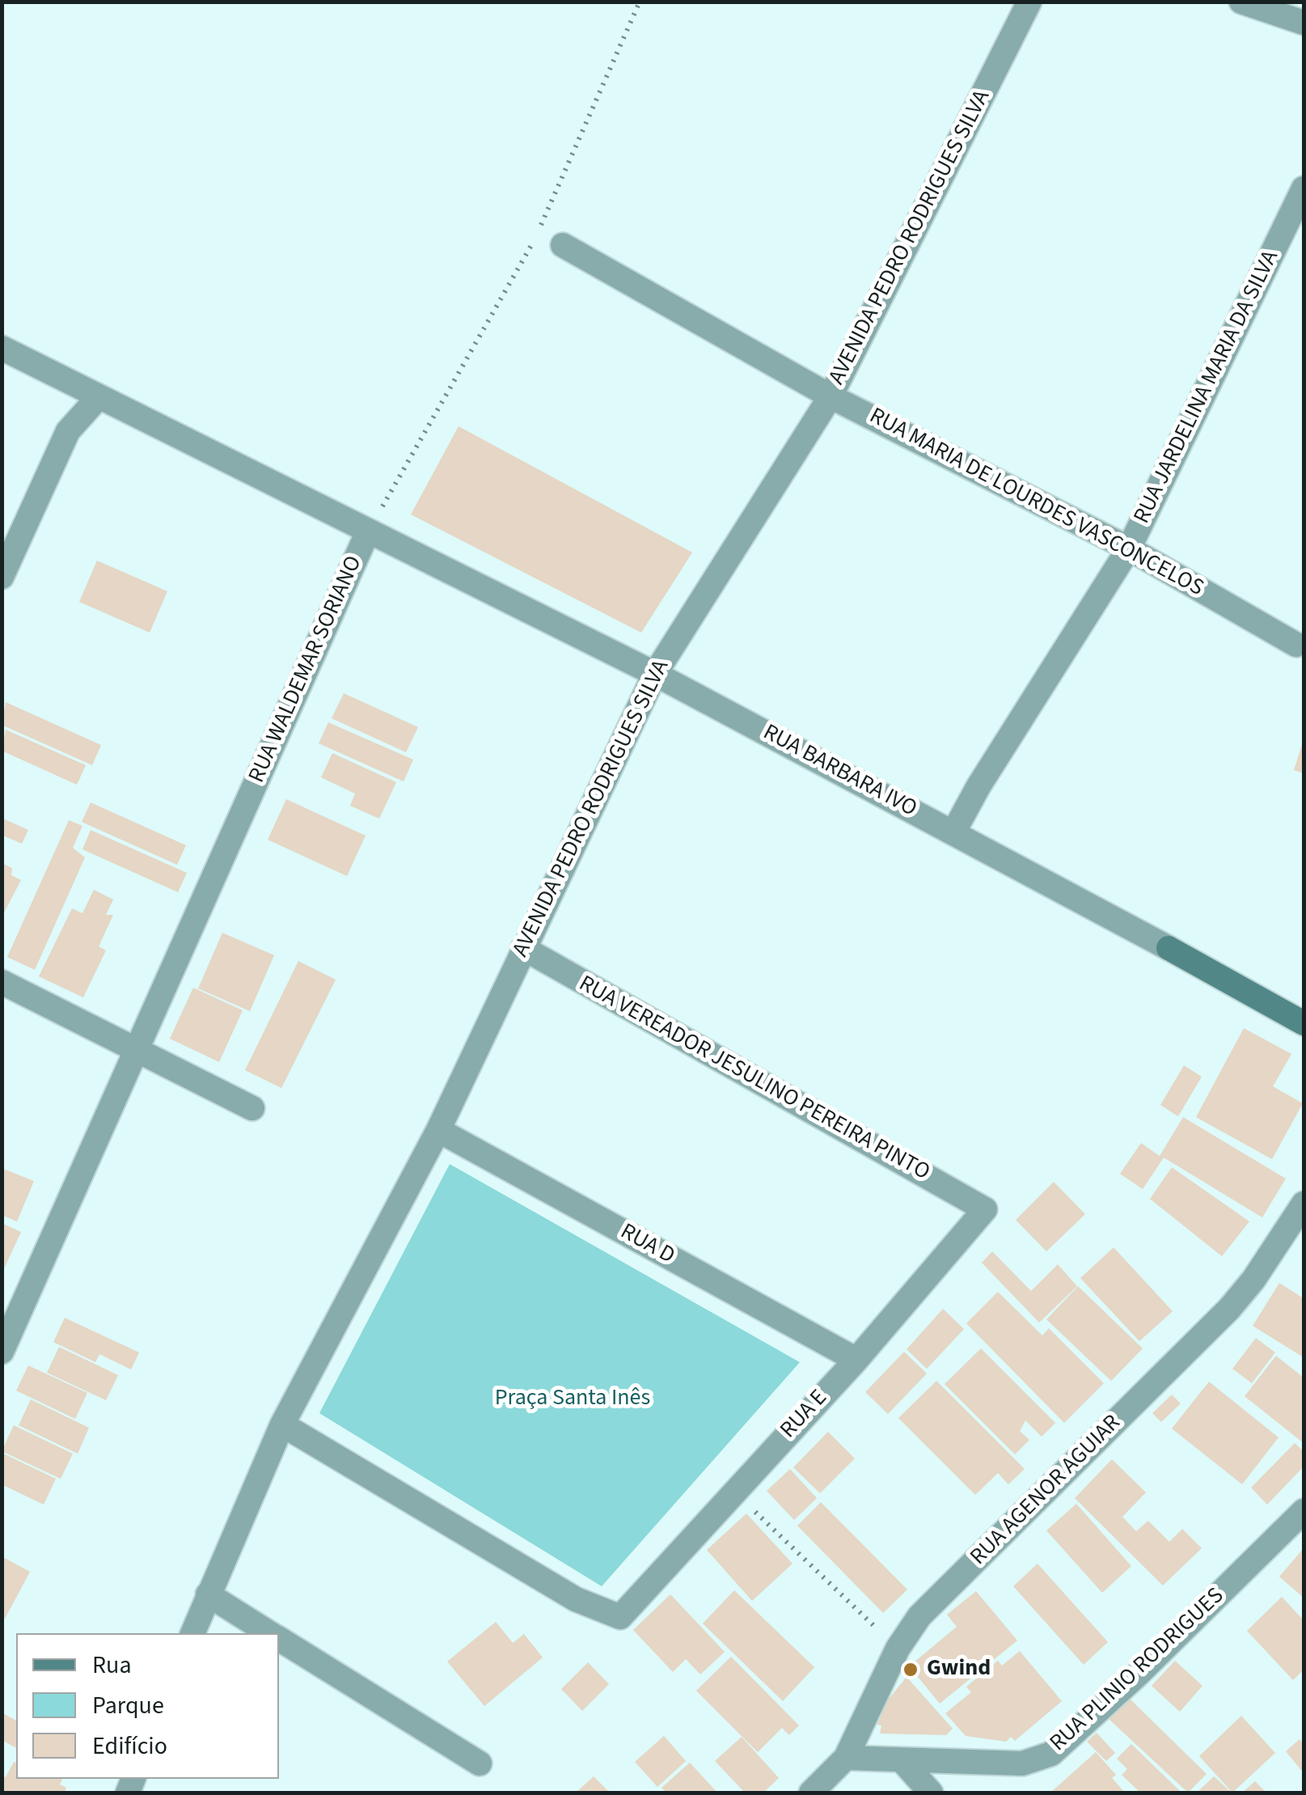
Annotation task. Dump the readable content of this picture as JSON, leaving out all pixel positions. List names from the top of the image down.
{
  "streets": {
    "street": [
      "AVENIDA PEDRO RODRIGUES SILVA",
      "RUA JARDELINA MARIA DA SILVA",
      "RUA MARIA DE LOURDES VASCONCELOS",
      "RUA WALDEMAR SORIANO",
      "RUA BARBARA IVO",
      "RUA VEREADOR JESULINO PEREIRA PINTO",
      "RUA D",
      "RUA E",
      "RUA AGENOR AGUIAR",
      "RUA PLINIO RODRIGUES"
    ]
  },
  "crossings": [
    ["AVENIDA PEDRO RODRIGUES SILVA", "RUA MARIA DE LOURDES VASCONCELOS"],
    ["AVENIDA PEDRO RODRIGUES SILVA", "RUA BARBARA IVO"],
    ["AVENIDA PEDRO RODRIGUES SILVA", "RUA VEREADOR JESULINO PEREIRA PINTO"],
    ["AVENIDA PEDRO RODRIGUES SILVA", "RUA D"],
    ["AVENIDA PEDRO RODRIGUES SILVA", "RUA E"],
    ["RUA JARDELINA MARIA DA SILVA", "RUA MARIA DE LOURDES VASCONCELOS"],
    ["RUA JARDELINA MARIA DA SILVA", "RUA BARBARA IVO"],
    ["RUA WALDEMAR SORIANO", "RUA BARBARA IVO"],
    ["RUA VEREADOR JESULINO PEREIRA PINTO", "RUA E"],
    ["RUA D", "RUA E"],
    ["RUA AGENOR AGUIAR", "RUA PLINIO RODRIGUES"]
  ],
  "parks": ["Praça Santa Inês"],
  "places": ["Gwind"],
  "legend": ["Rua", "Parque", "Edifício"]
}
